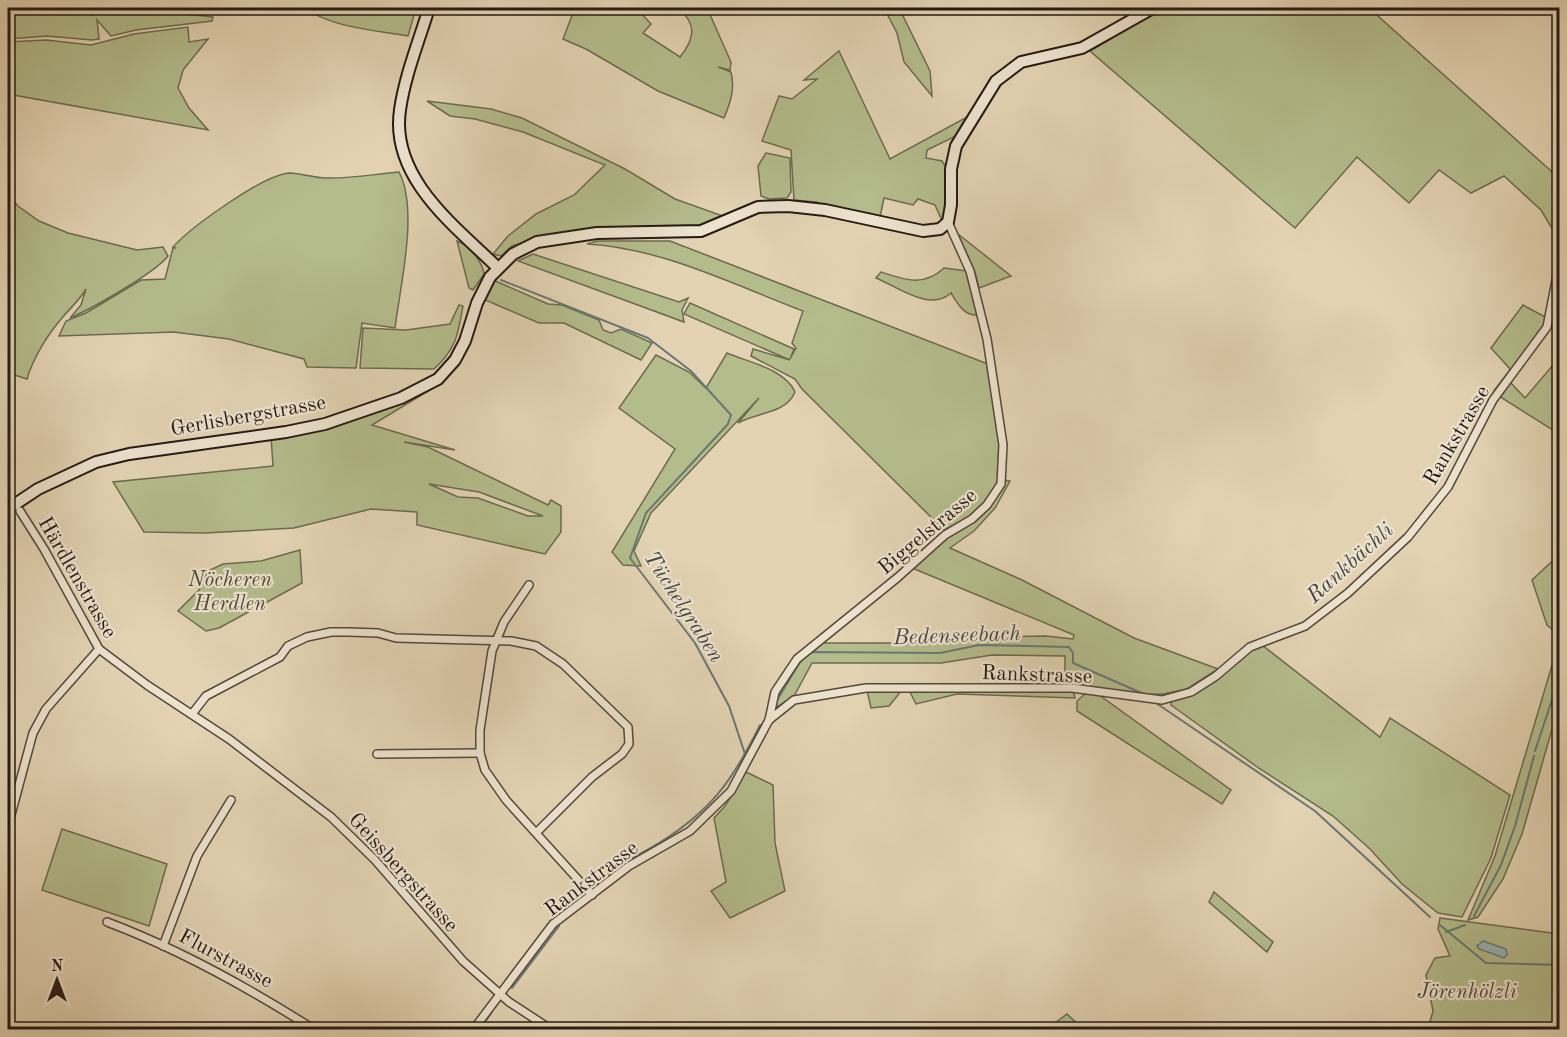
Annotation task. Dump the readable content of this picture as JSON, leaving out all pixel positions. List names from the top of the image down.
{
  "streets": {
    "street": [
      "Gerlisbergstrasse",
      "Rankstrasse",
      "Biggelstrasse",
      "Härdlenstrasse",
      "Geissbergstrasse",
      "Flurstrasse"
    ]
  },
  "crossings": [
    ["Gerlisbergstrasse", "Biggelstrasse"],
    ["Rankstrasse", "Biggelstrasse"],
    ["Rankstrasse", "Geissbergstrasse"],
    ["Härdlenstrasse", "Geissbergstrasse"]
  ],
  "water": ["Rankbächli", "Tüchelgraben", "Bedenseebach"],
  "parks": ["Nöcheren Herdlen", "Jörenhölzli"],
  "north": "top"
}
